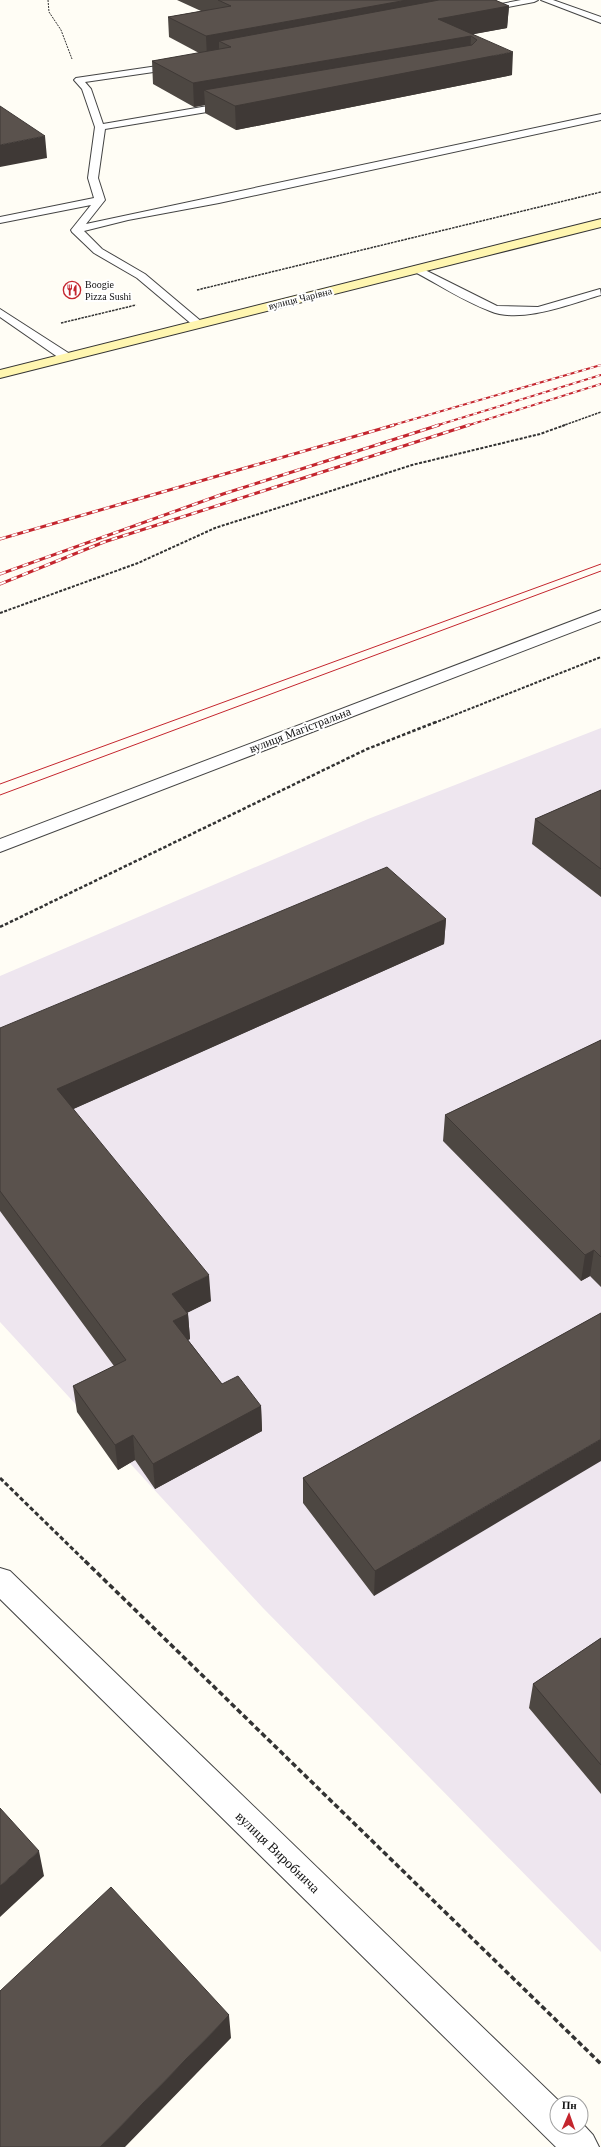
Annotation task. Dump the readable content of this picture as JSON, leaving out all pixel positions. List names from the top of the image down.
{
  "streets": {
    "main road": ["вулиця Чарівна"],
    "street": ["вулиця Магістральна", "вулиця Виробнича"]
  },
  "places": {
    "restaurant": ["Boogie Pizza Sushi"]
  },
  "north": "top"
}
